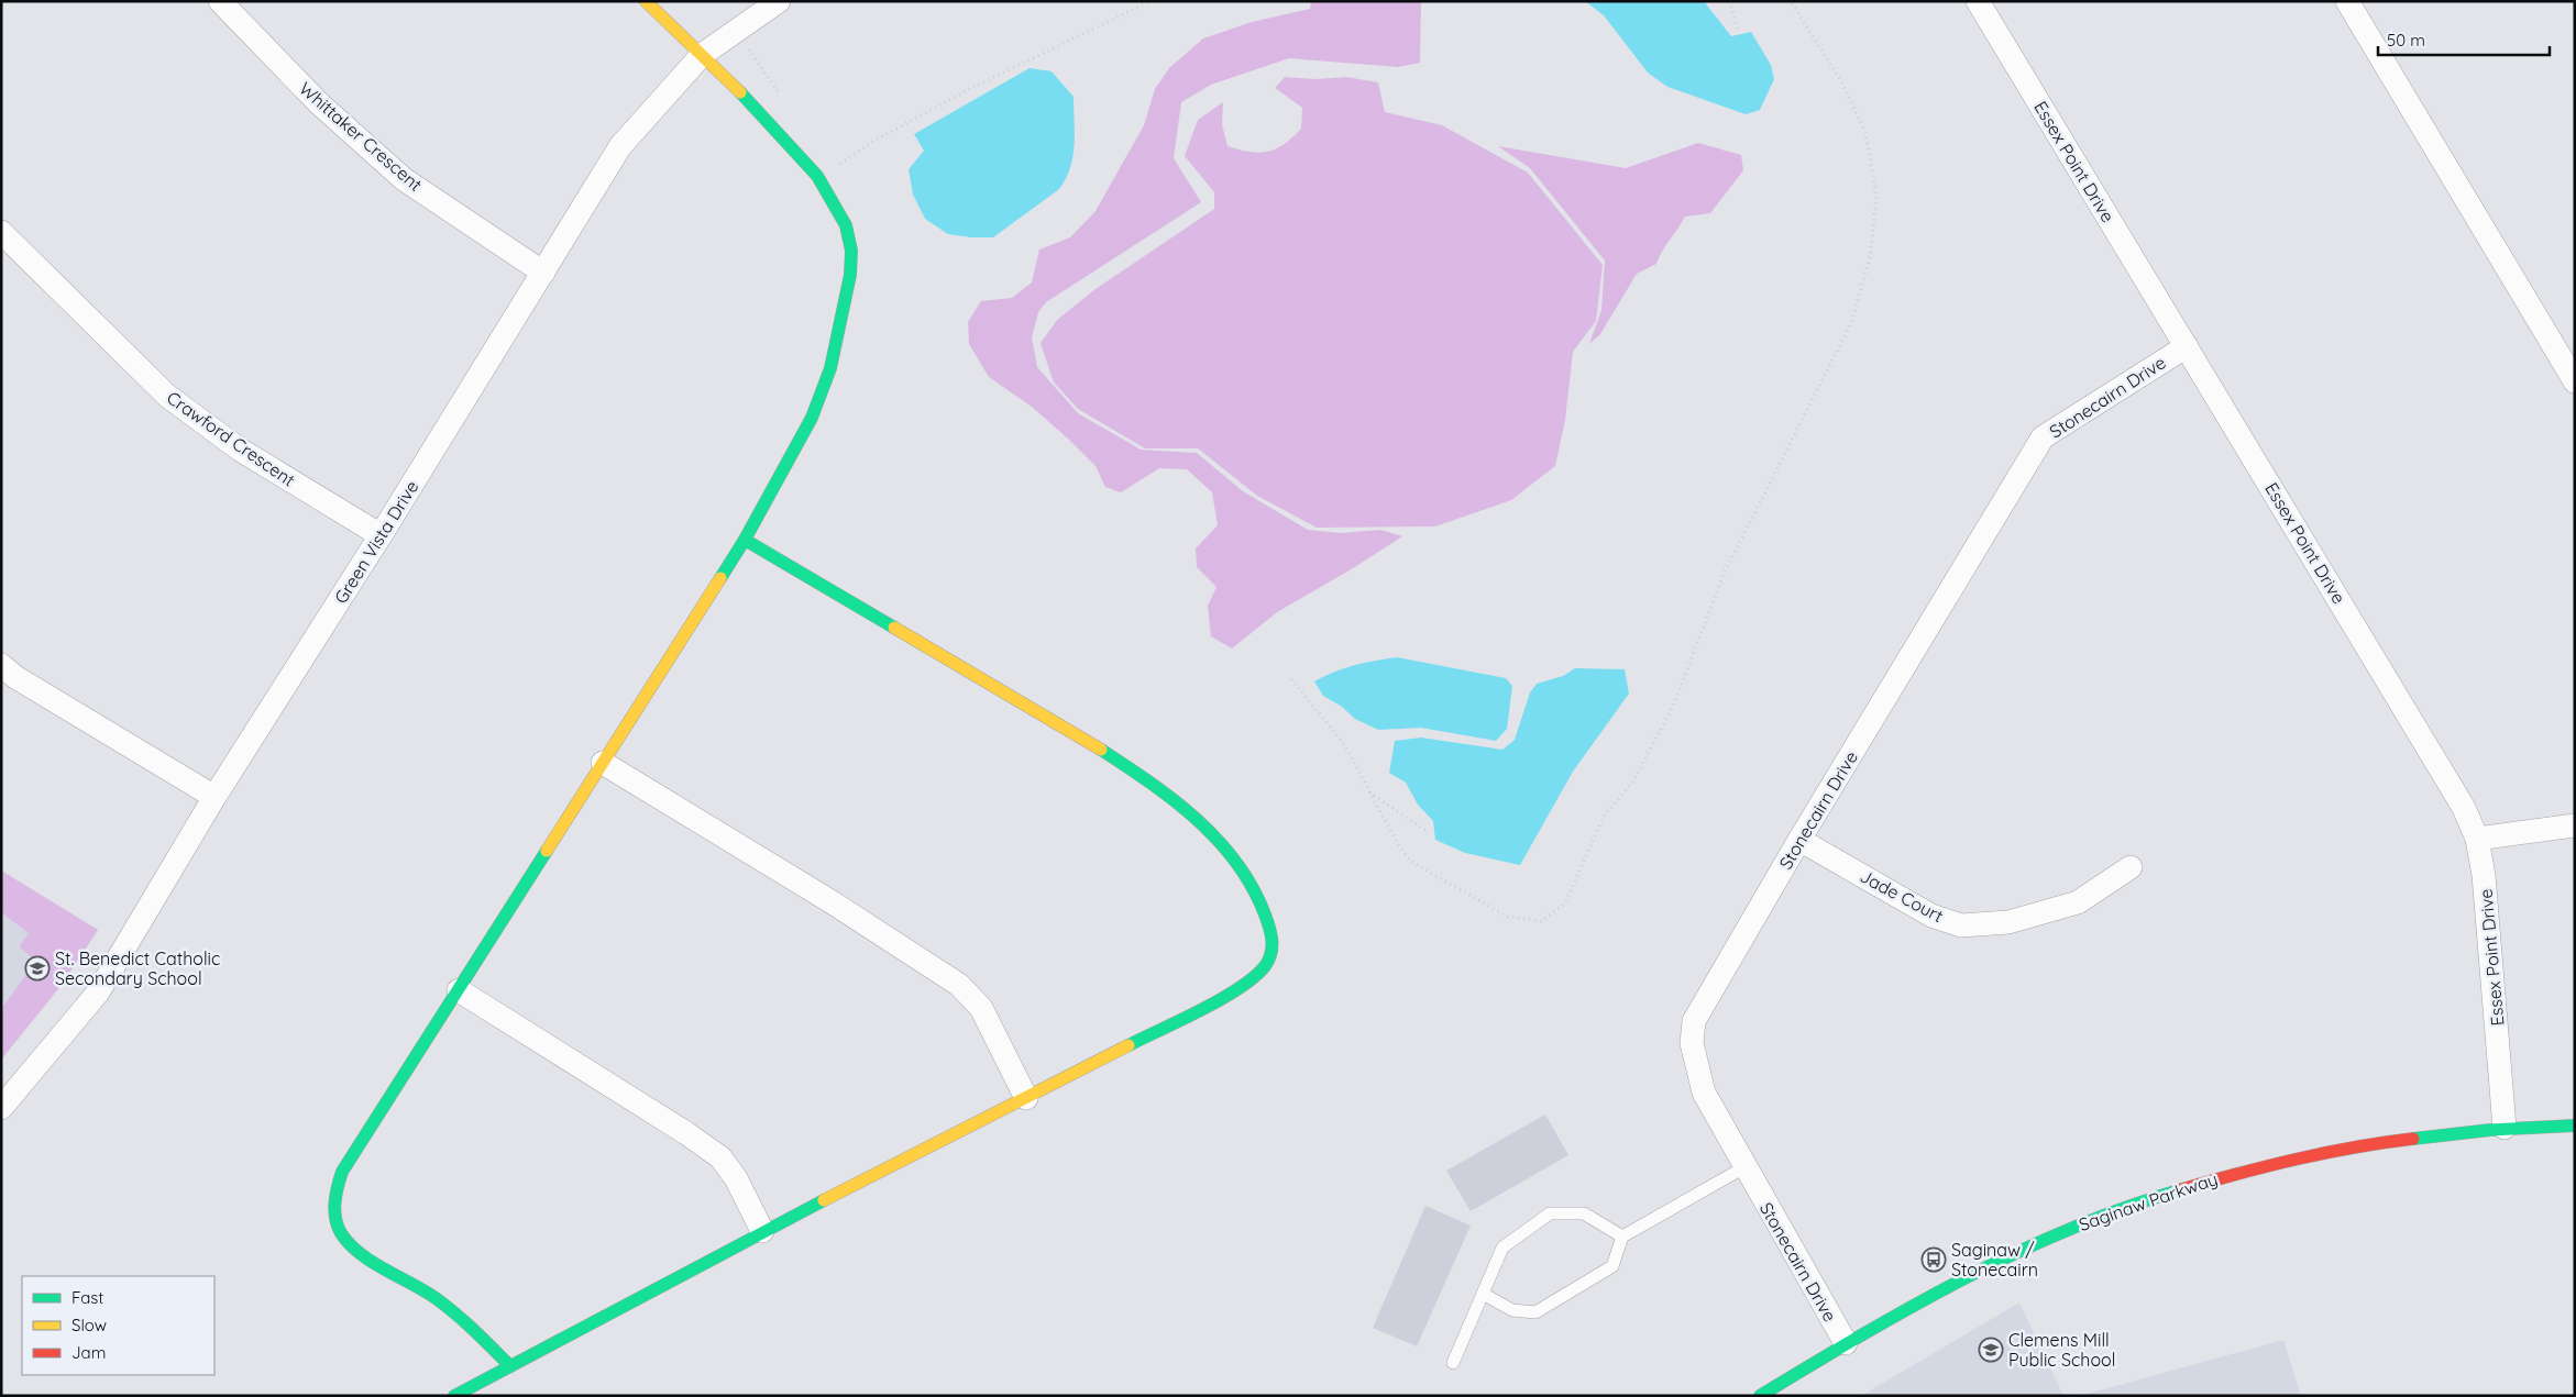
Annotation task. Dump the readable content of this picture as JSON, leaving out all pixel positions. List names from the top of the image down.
{
  "streets": {
    "street": [
      "Whittaker Crescent",
      "Essex Point Drive",
      "Stonecairn Drive",
      "Crawford Crescent",
      "Green Vista Drive",
      "Jade Court",
      "Saginaw Parkway"
    ]
  },
  "crossings": [
    ["Whittaker Crescent", "Green Vista Drive"],
    ["Essex Point Drive", "Stonecairn Drive"],
    ["Essex Point Drive", "Saginaw Parkway"],
    ["Stonecairn Drive", "Jade Court"],
    ["Stonecairn Drive", "Saginaw Parkway"],
    ["Crawford Crescent", "Green Vista Drive"]
  ],
  "places": {
    "school or university": ["St. Benedict Catholic Secondary School", "Clemens Mill Public School"],
    "bus stop": ["Saginaw / Stonecairn"]
  },
  "legend": ["Fast", "Slow", "Jam"],
  "scale_bar": "50 m"
}
